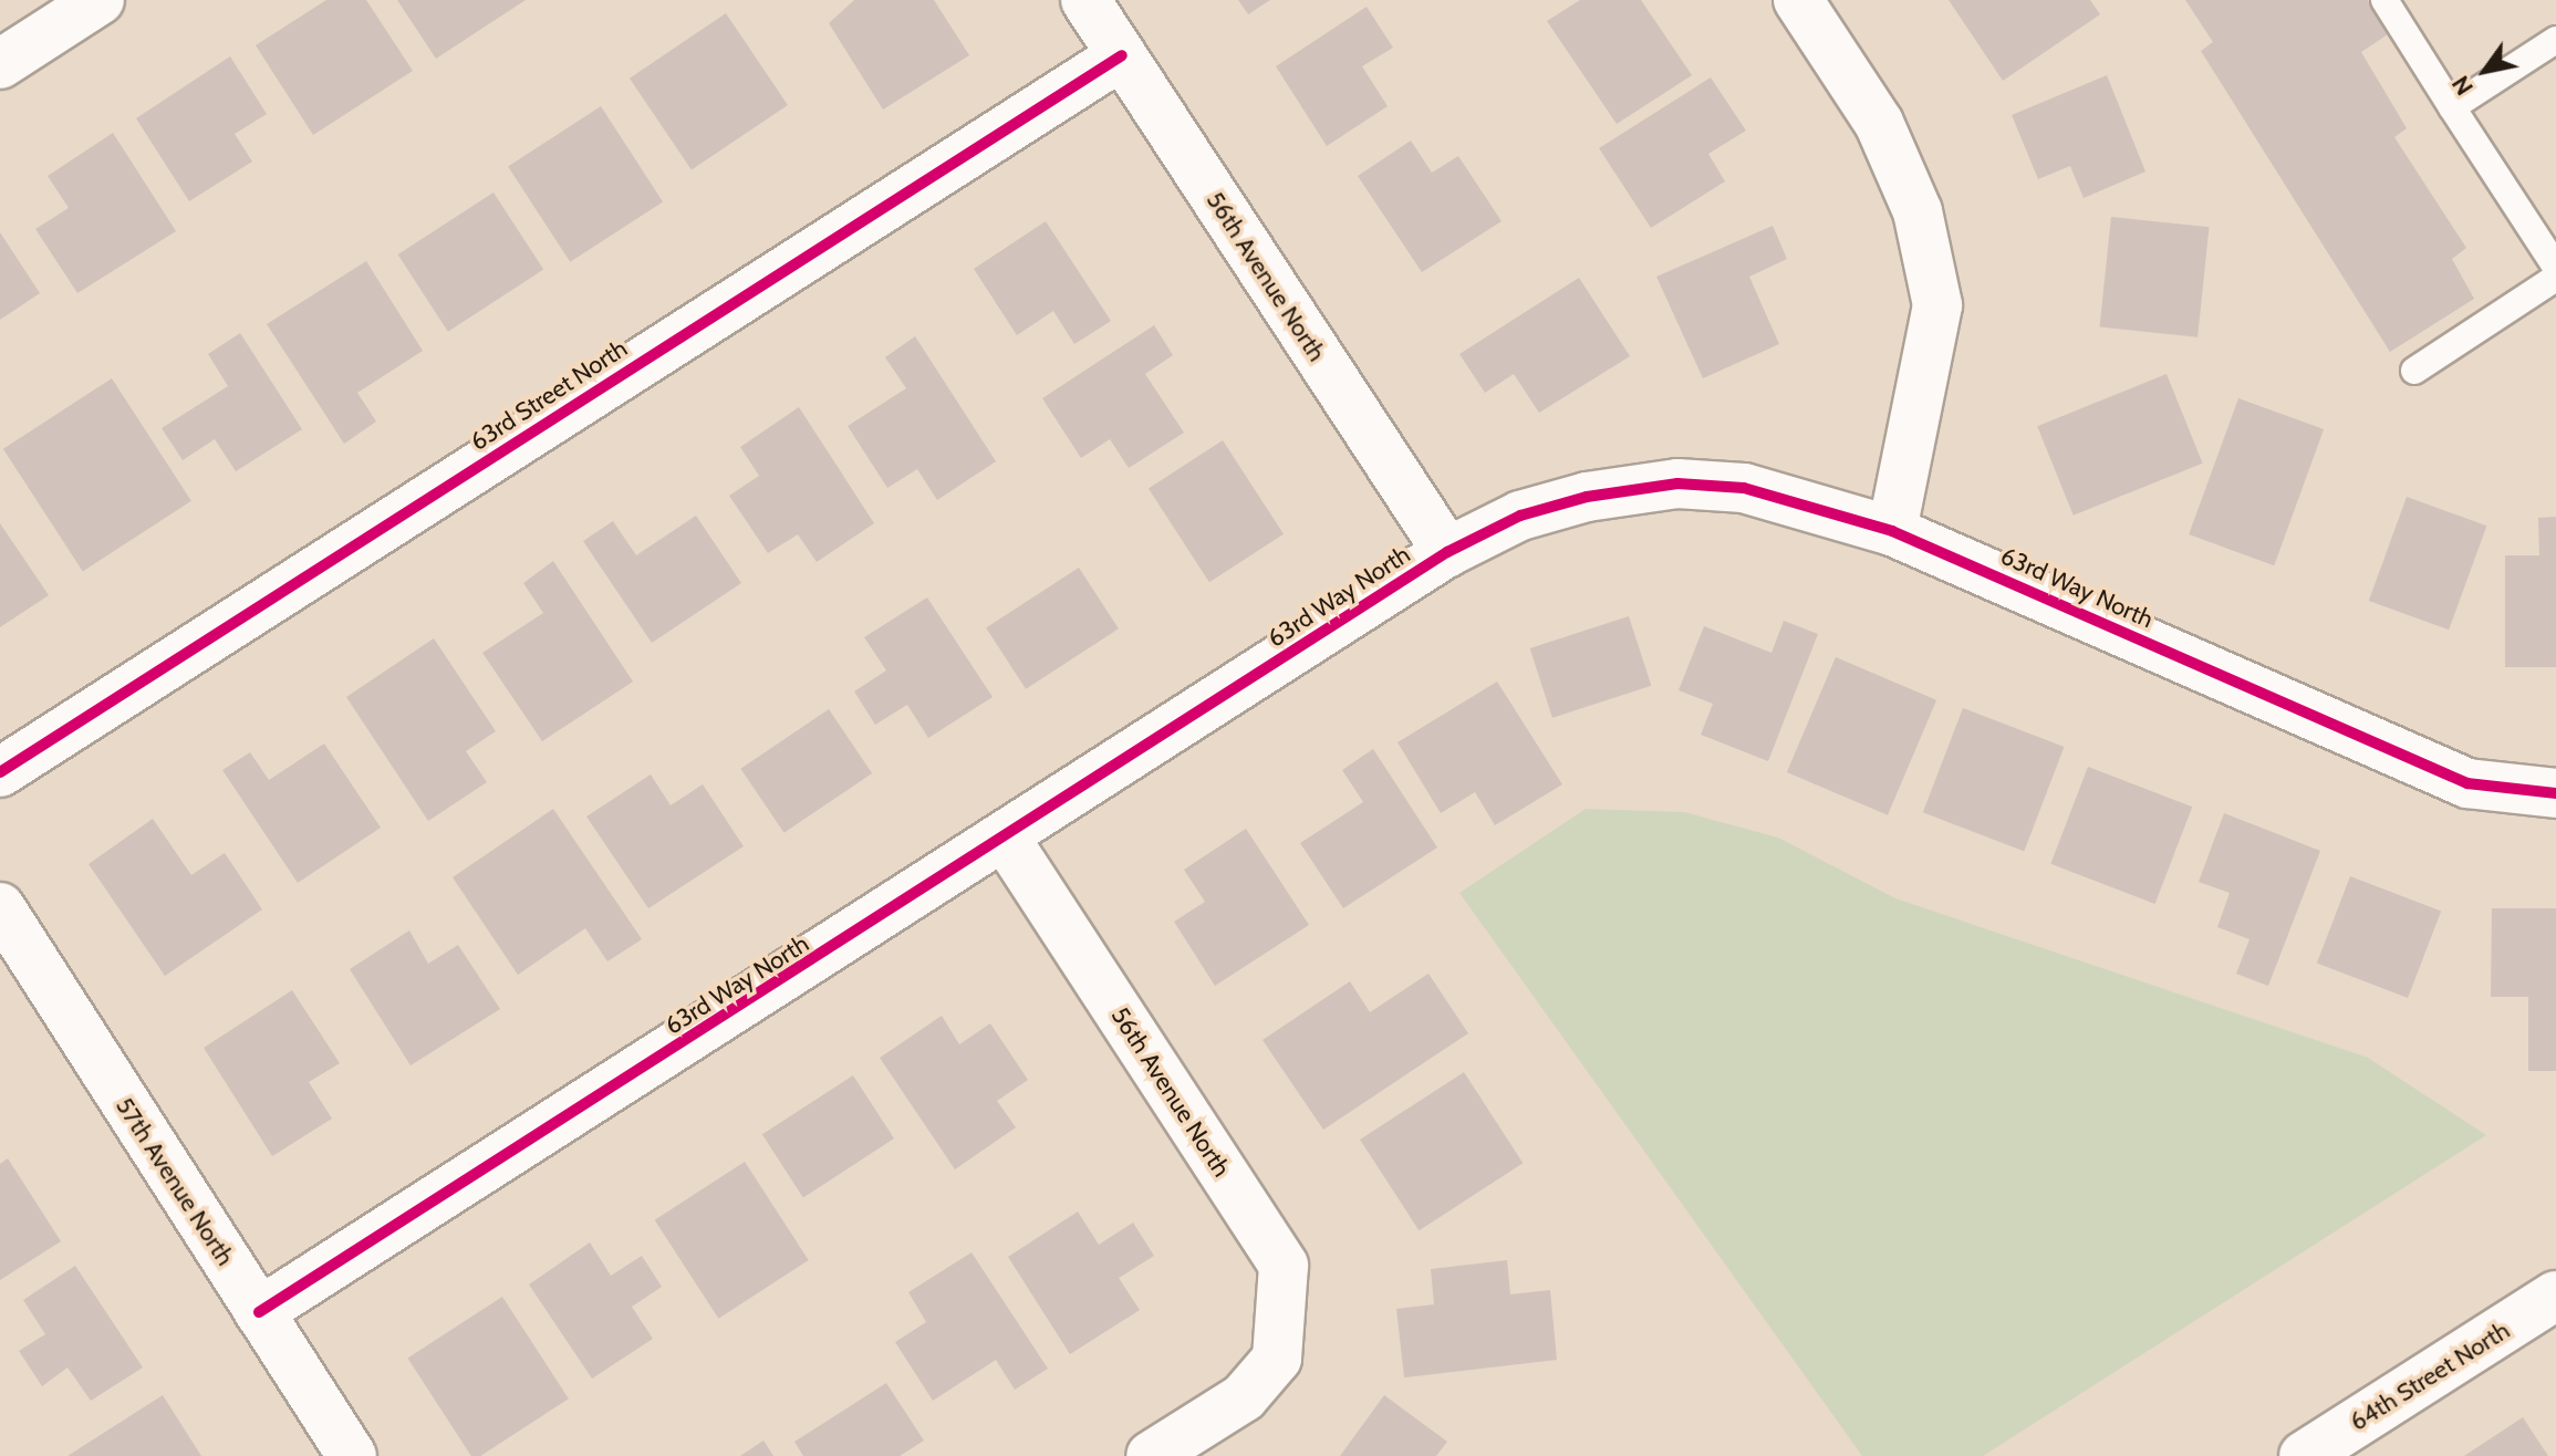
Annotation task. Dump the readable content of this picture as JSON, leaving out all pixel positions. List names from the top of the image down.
{
  "streets": {
    "street": [
      "56th Avenue North",
      "63rd Street North",
      "63rd Way North",
      "57th Avenue North",
      "64th Street North"
    ]
  },
  "crossings": [
    ["56th Avenue North", "63rd Street North"],
    ["56th Avenue North", "63rd Way North"],
    ["63rd Way North", "57th Avenue North"]
  ],
  "north": "bottom left"
}
